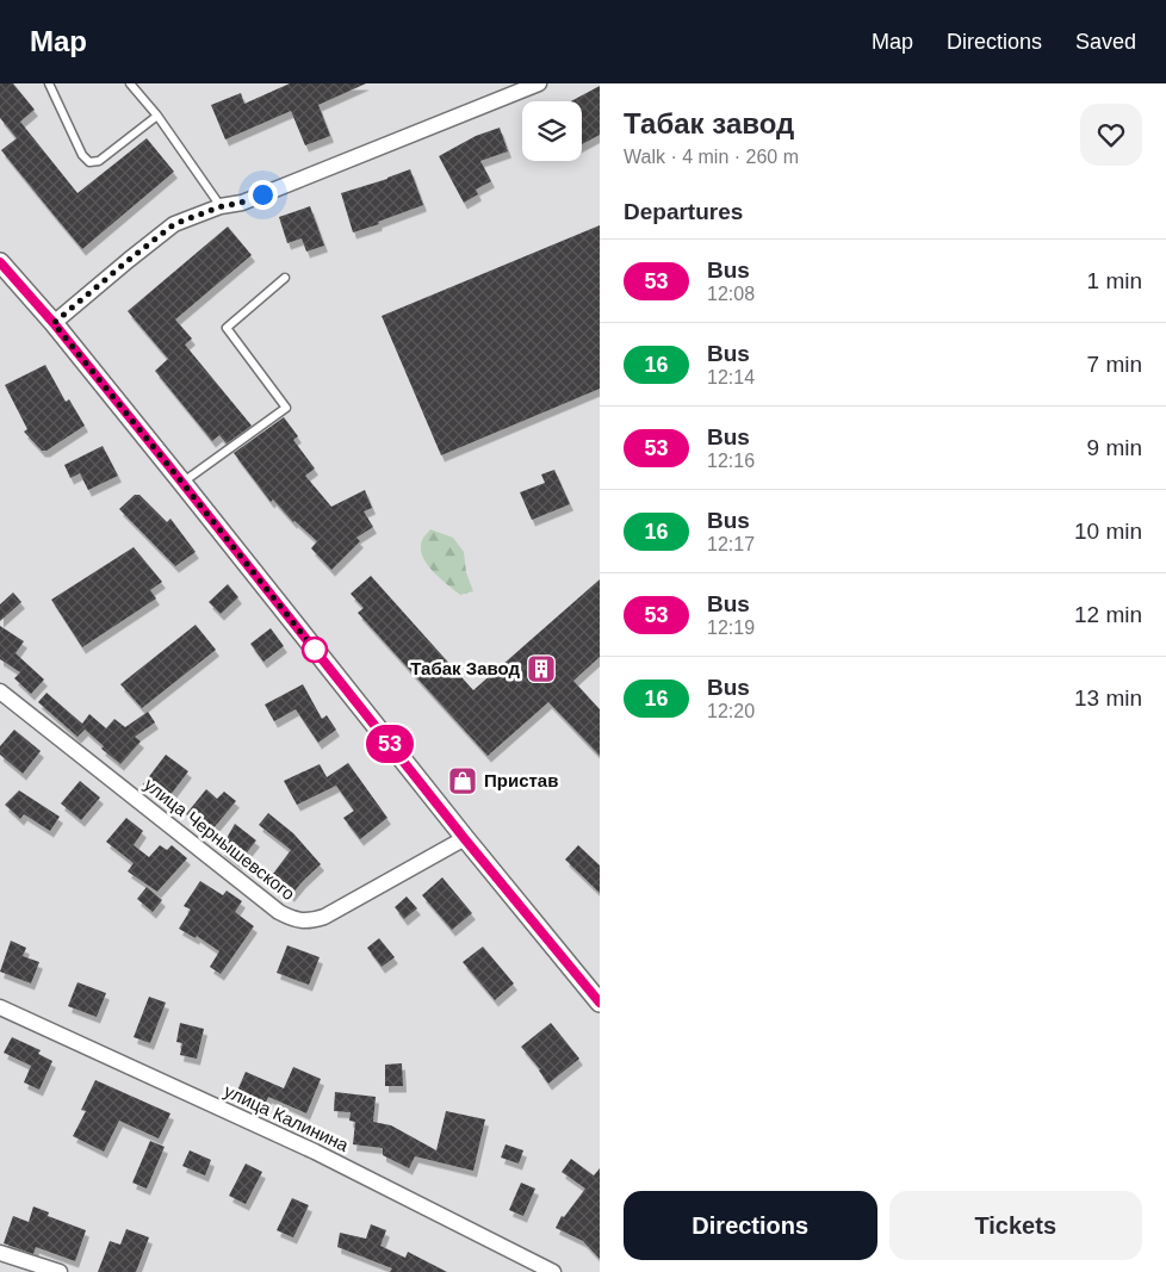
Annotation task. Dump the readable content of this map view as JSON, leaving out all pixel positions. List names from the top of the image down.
{
  "streets": {
    "street": ["улица Чернышевского", "улица Калинина"]
  },
  "places": {
    "building": ["Табак Завод"],
    "shop": ["Пристав"]
  },
  "lines": ["bus line 53"],
  "page": {
    "header": "Map",
    "nav": ["Map", "Directions", "Saved"],
    "on_map": "53",
    "heading": [
      ["Табак завод", "Walk · 4 min · 260 m"],
      "Departures"
    ],
    "list": [
      {
        "mark": "53",
        "name": "Bus",
        "note": "12:08",
        "value": "1 min"
      },
      {
        "mark": "16",
        "name": "Bus",
        "note": "12:14",
        "value": "7 min"
      },
      {
        "mark": "53",
        "name": "Bus",
        "note": "12:16",
        "value": "9 min"
      },
      {
        "mark": "16",
        "name": "Bus",
        "note": "12:17",
        "value": "10 min"
      },
      {
        "mark": "53",
        "name": "Bus",
        "note": "12:19",
        "value": "12 min"
      },
      {
        "mark": "16",
        "name": "Bus",
        "note": "12:20",
        "value": "13 min"
      }
    ],
    "buttons": ["Directions", "Tickets"]
  }
}
